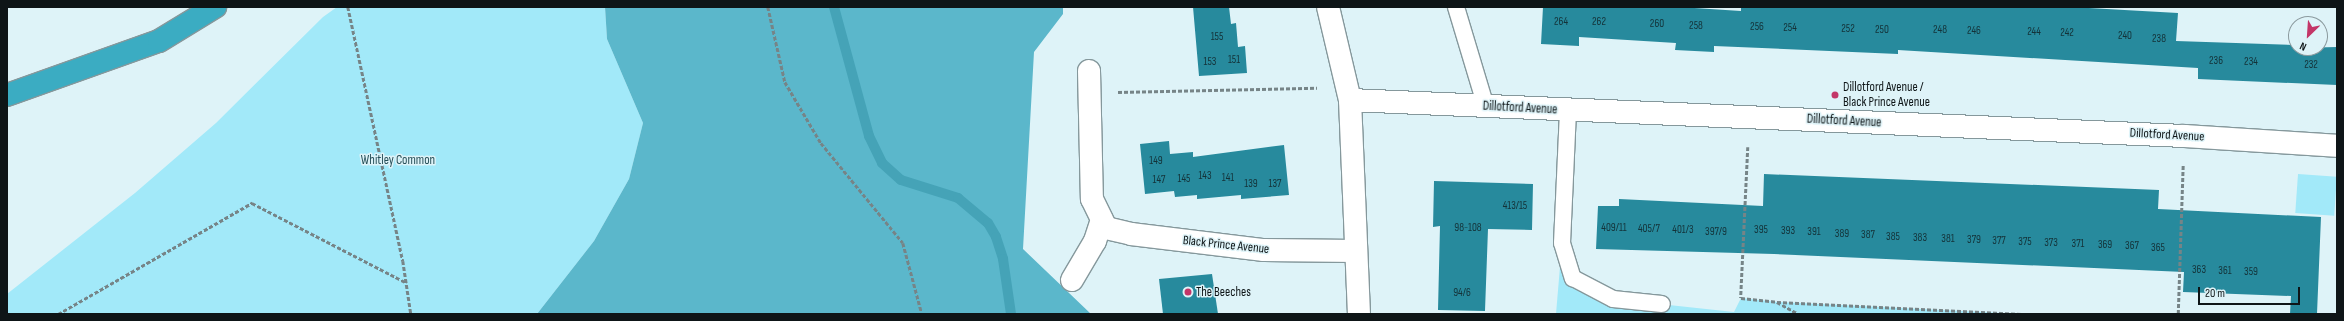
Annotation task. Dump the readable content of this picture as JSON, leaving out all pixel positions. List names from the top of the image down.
{
  "streets": {
    "street": ["Dillotford Avenue", "Black Prince Avenue"]
  },
  "parks": ["Whitley Common"],
  "places": ["Dillotford Avenue / Black Prince Avenue", "The Beeches"],
  "house_numbers": [
    "264",
    "262",
    "260",
    "258",
    "256",
    "254",
    "252",
    "250",
    "248",
    "246",
    "244",
    "242",
    "240",
    "155",
    "238",
    "151",
    "236",
    "153",
    "234",
    "232",
    "149",
    "143",
    "141",
    "145",
    "147",
    "139",
    "137",
    "413/15",
    "98-108",
    "409/11",
    "405/7",
    "401/3",
    "395",
    "393",
    "397/9",
    "391",
    "389",
    "387",
    "385",
    "383",
    "381",
    "379",
    "377",
    "375",
    "373",
    "371",
    "369",
    "367",
    "365",
    "363",
    "361",
    "359",
    "94/6"
  ],
  "scale_bar": "20 m",
  "north": "bottom left"
}
